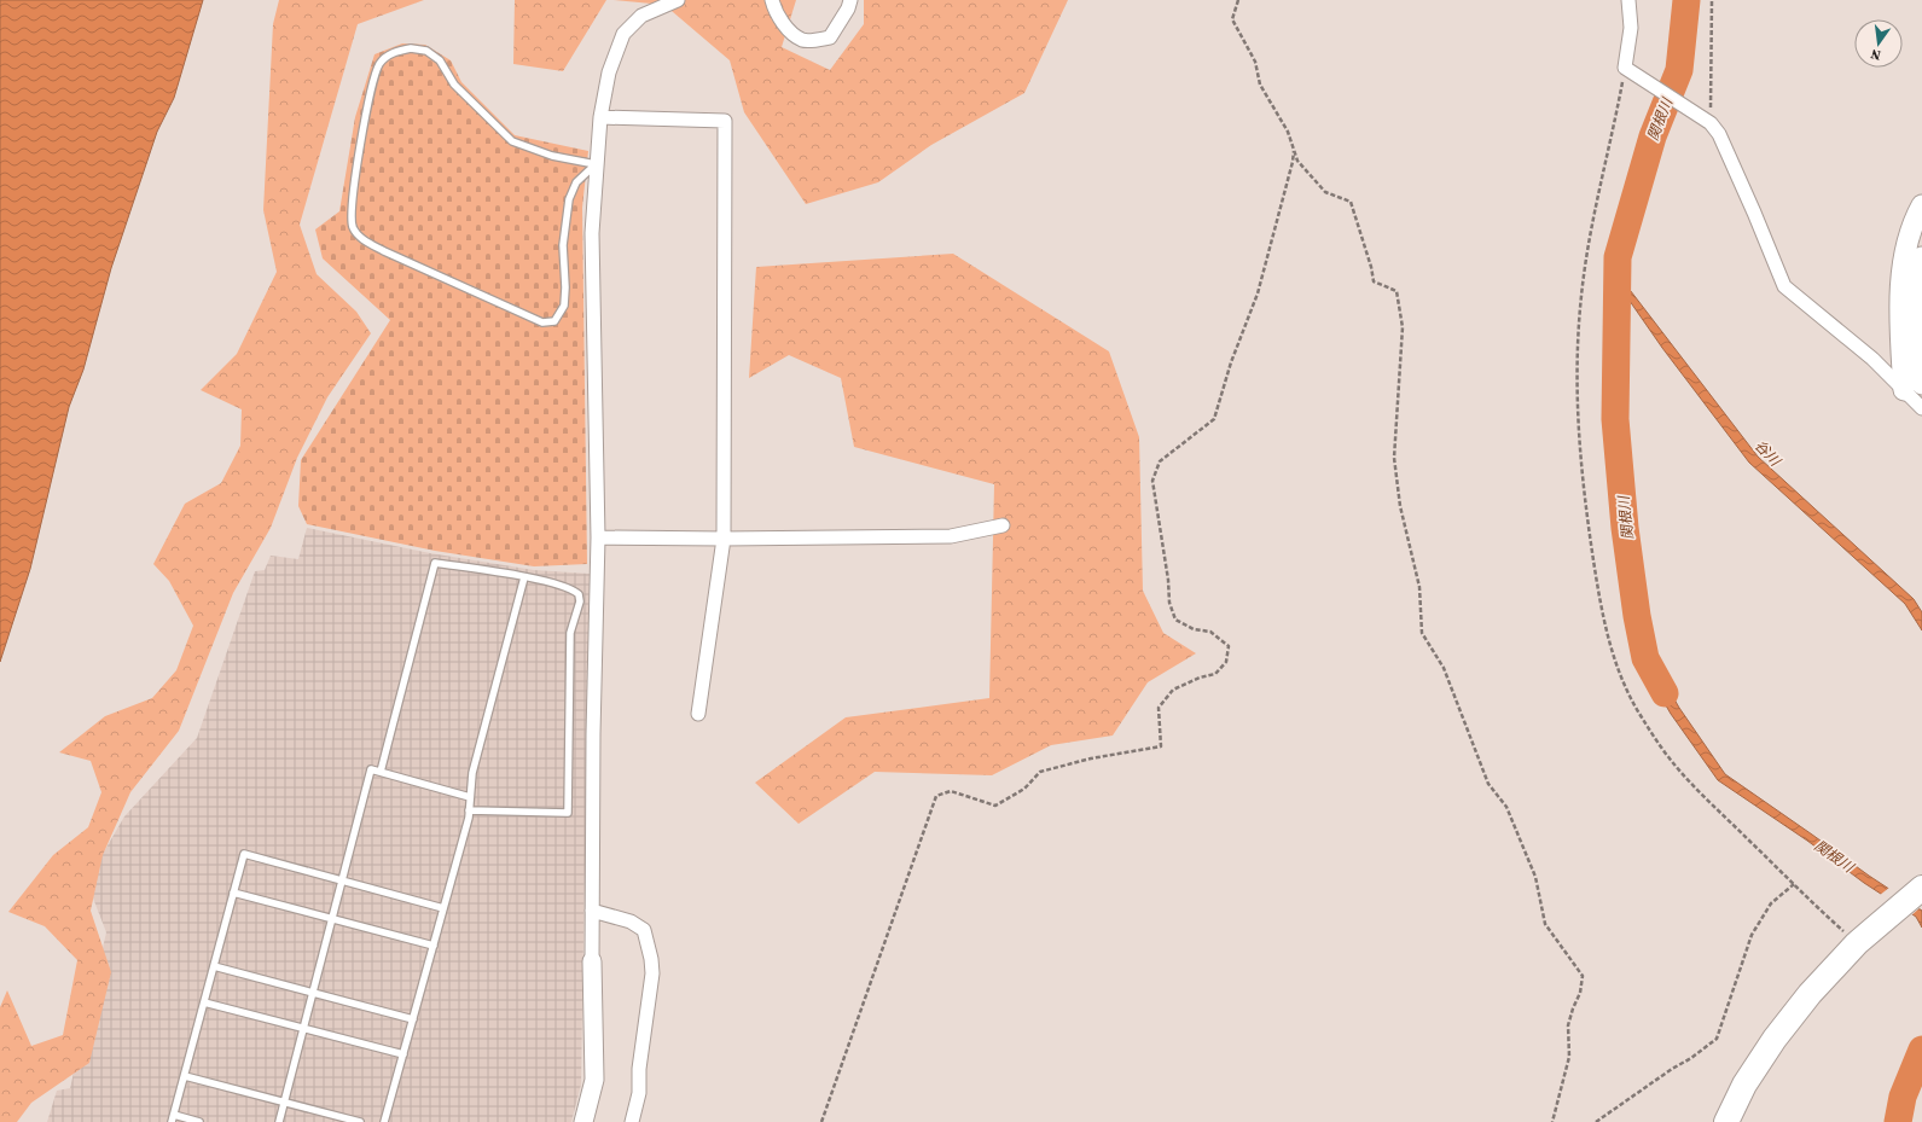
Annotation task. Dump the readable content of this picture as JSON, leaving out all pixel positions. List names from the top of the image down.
{
  "water": ["関根川", "谷川"],
  "north": "bottom"
}
